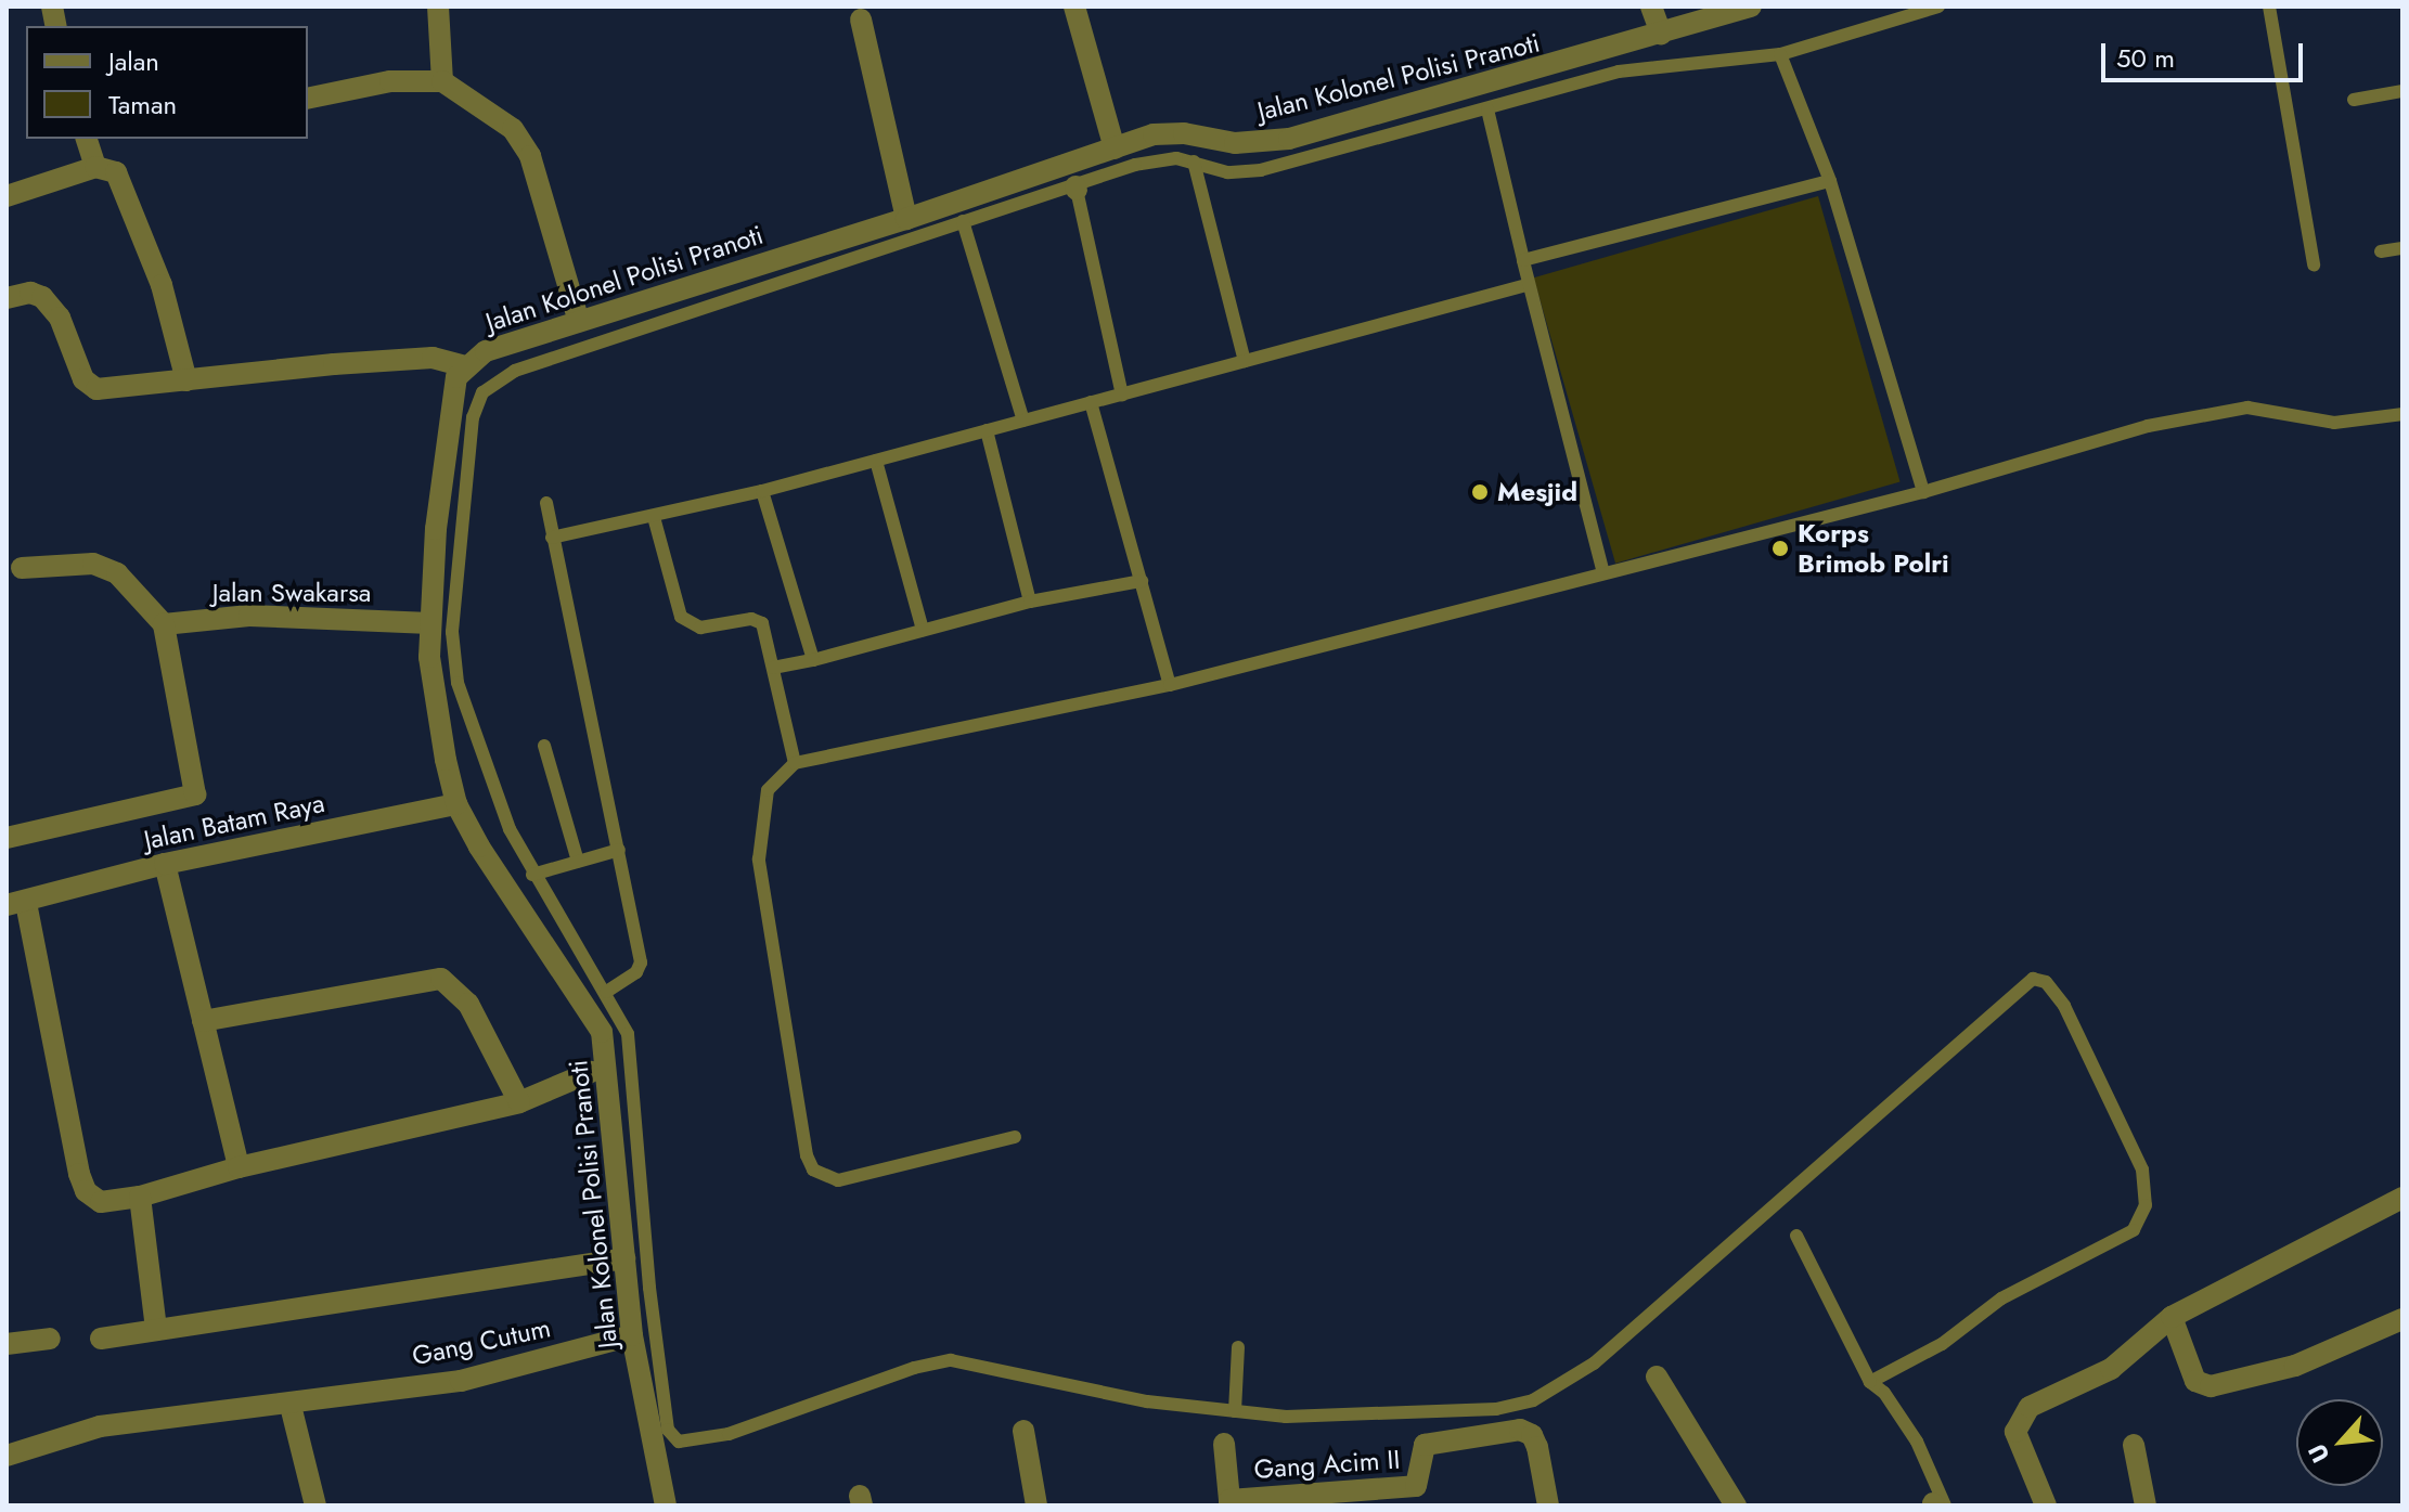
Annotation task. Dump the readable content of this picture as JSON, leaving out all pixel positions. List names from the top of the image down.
{
  "streets": {
    "street": [
      "Jalan Kolonel Polisi Pranoti",
      "Jalan Swakarsa",
      "Jalan Batam Raya",
      "Gang Cutum",
      "Gang Acim II"
    ]
  },
  "crossings": [
    ["Jalan Kolonel Polisi Pranoti", "Jalan Swakarsa"],
    ["Jalan Kolonel Polisi Pranoti", "Jalan Batam Raya"],
    ["Jalan Kolonel Polisi Pranoti", "Gang Cutum"]
  ],
  "places": ["Mesjid", "Korps Brimob Polri"],
  "legend": ["Jalan", "Taman"],
  "scale_bar": "50 m",
  "north": "bottom left"
}
